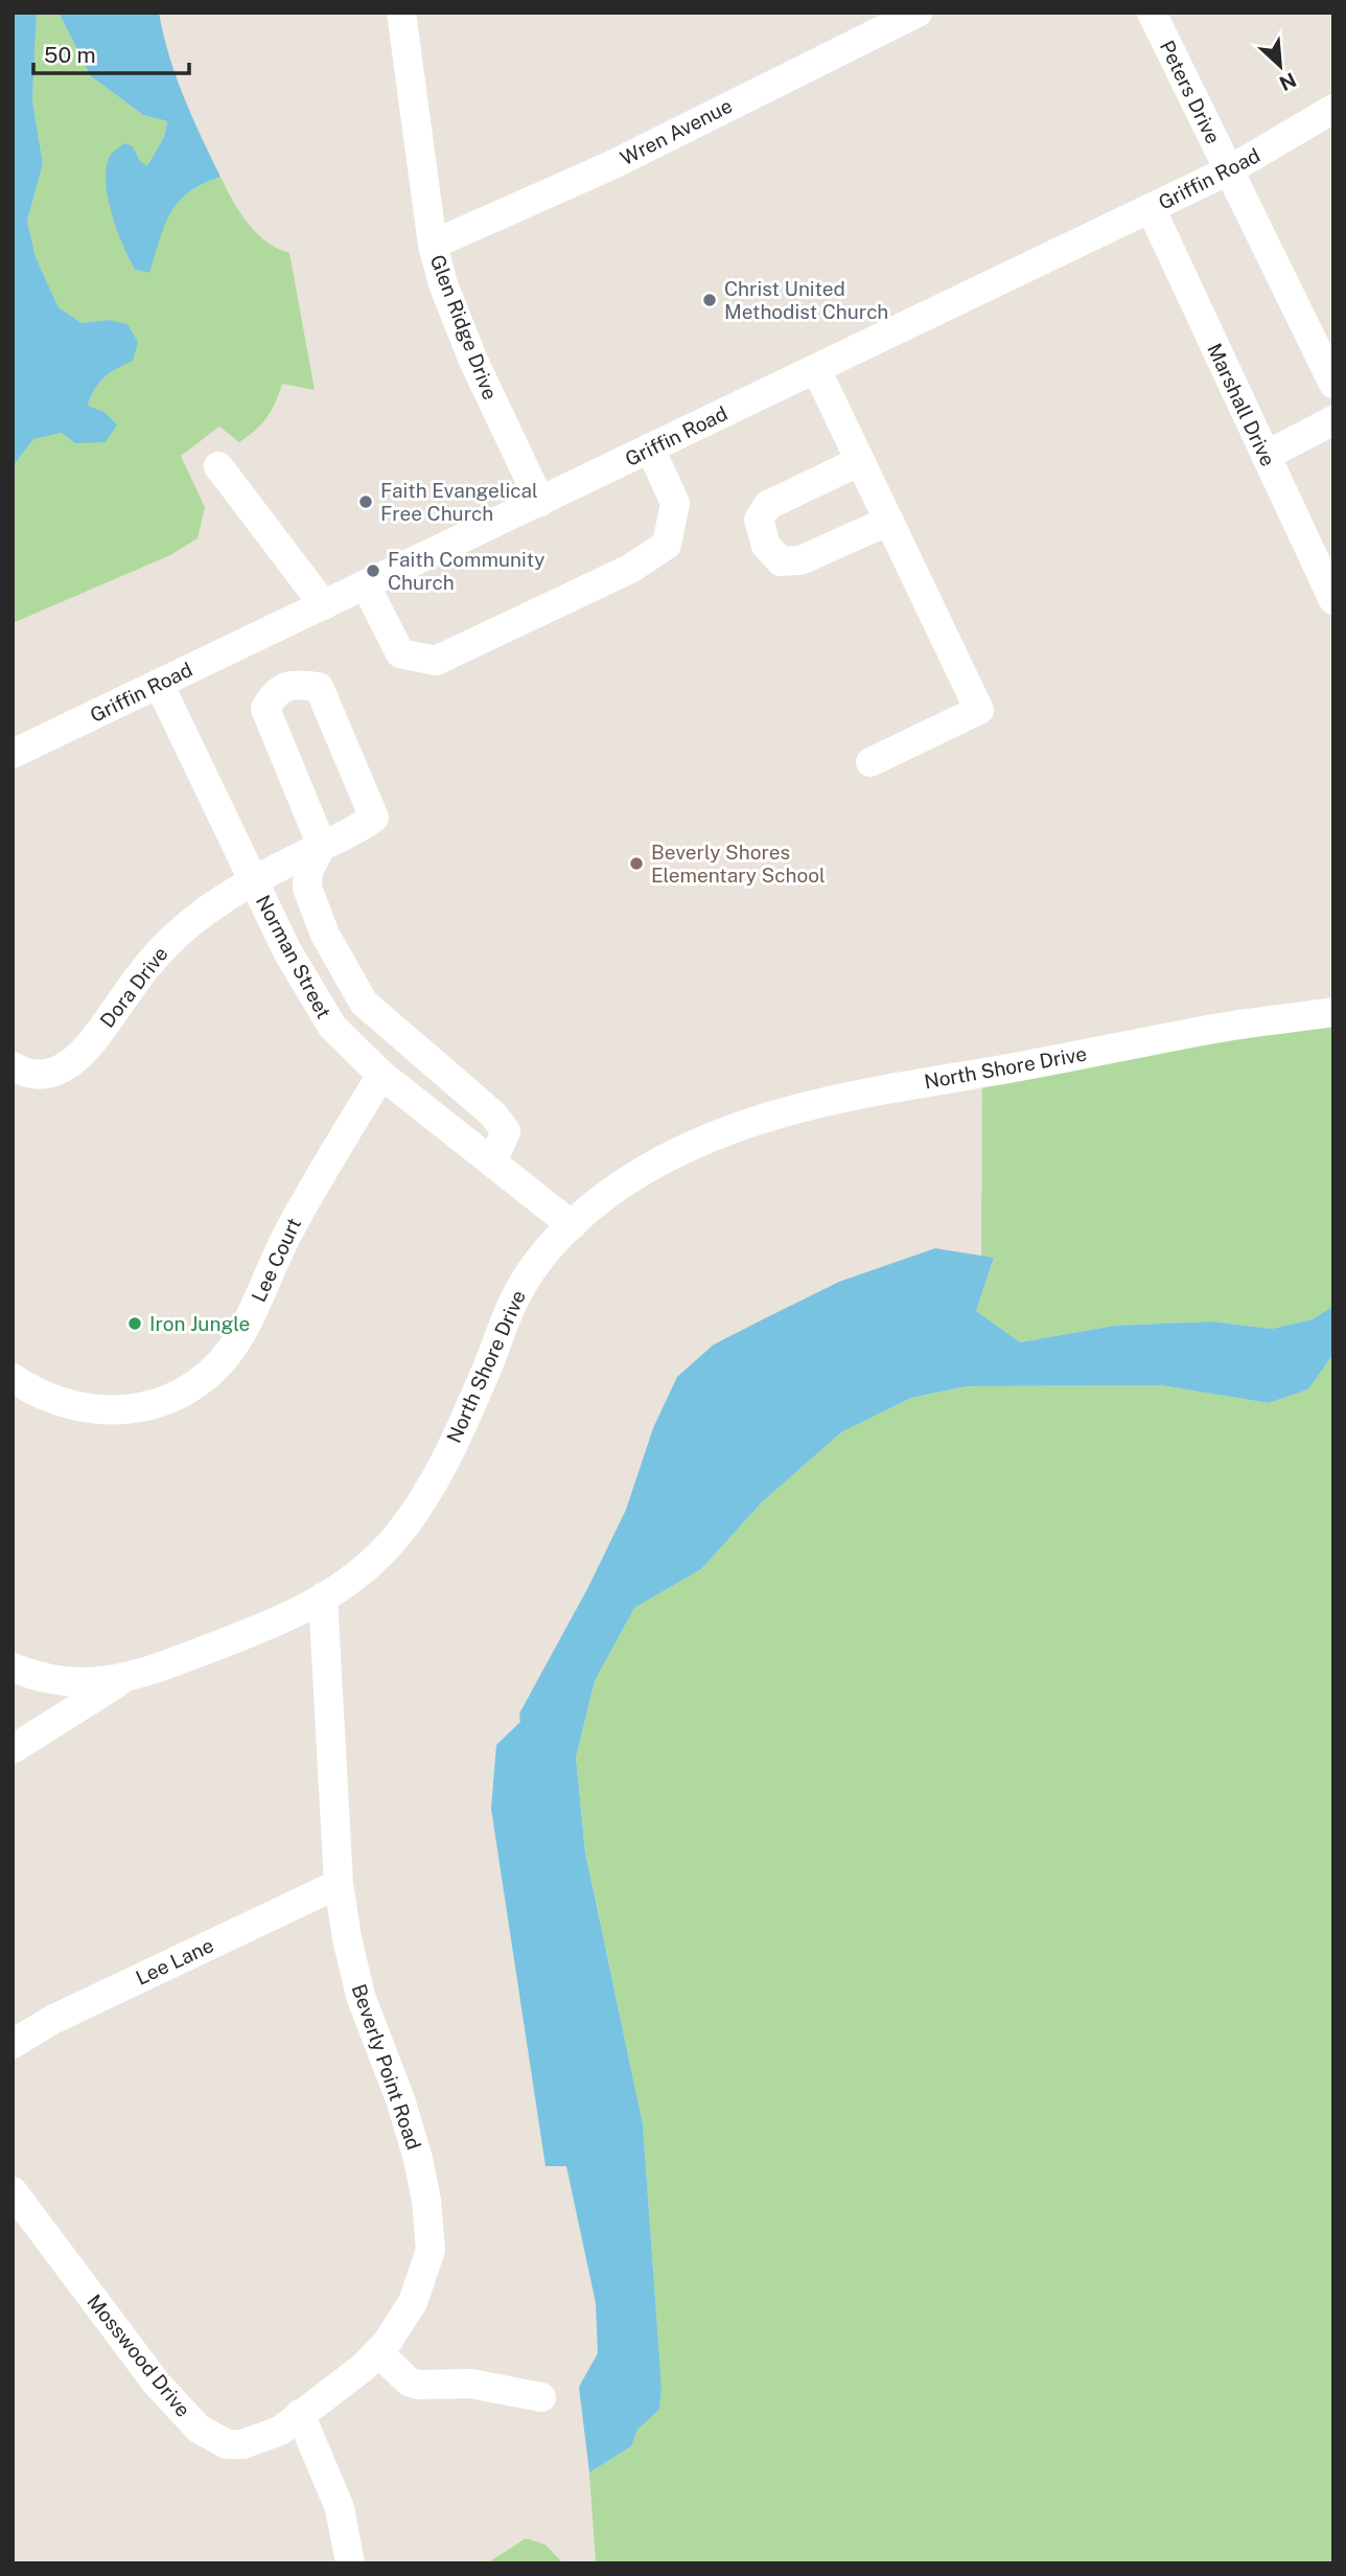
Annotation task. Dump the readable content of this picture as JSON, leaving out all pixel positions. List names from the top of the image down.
{
  "streets": {
    "street": [
      "Peters Drive",
      "Wren Avenue",
      "Griffin Road",
      "Glen Ridge Drive",
      "Marshall Drive",
      "Norman Street",
      "Dora Drive",
      "North Shore Drive",
      "Lee Court",
      "Lee Lane",
      "Beverly Point Road",
      "Mosswood Drive"
    ]
  },
  "crossings": [
    ["Peters Drive", "Griffin Road"],
    ["Wren Avenue", "Glen Ridge Drive"],
    ["Griffin Road", "Glen Ridge Drive"],
    ["Griffin Road", "Marshall Drive"],
    ["Griffin Road", "Norman Street"],
    ["Norman Street", "Dora Drive"],
    ["Norman Street", "North Shore Drive"],
    ["Norman Street", "Lee Court"],
    ["North Shore Drive", "Beverly Point Road"],
    ["Lee Lane", "Beverly Point Road"],
    ["Beverly Point Road", "Mosswood Drive"]
  ],
  "places": [
    "Christ United Methodist Church",
    "Faith Evangelical Free Church",
    "Faith Community Church",
    "Beverly Shores Elementary School",
    "Iron Jungle"
  ],
  "scale_bar": "50 m",
  "north": "bottom right"
}
